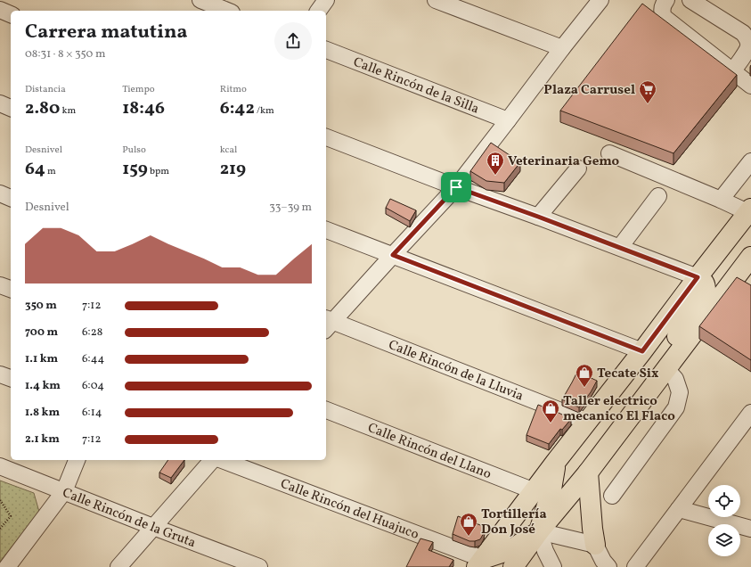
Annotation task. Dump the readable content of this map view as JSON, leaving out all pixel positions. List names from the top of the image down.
{
  "streets": {
    "street": [
      "Calle Rincón de la Silla",
      "Calle Rincón de la Lluvia",
      "Calle Rincón del Llano",
      "Calle Rincón del Huajuco",
      "Calle Rincón de la Gruta"
    ]
  },
  "places": {
    "supermarket": ["Plaza Carrusel"],
    "building": ["Veterinaria Gemo"],
    "shop": ["Tecate Six", "Taller electrico mecanico El Flaco", "Tortillería Don José"]
  },
  "page": {
    "heading": ["Carrera matutina", "08:31 · 8 × 350 m"],
    "stats": [
      ["Distancia", "2.80 km"],
      ["Tiempo", "18:46"],
      ["Ritmo", "6:42 /km"],
      ["Desnivel", "64 m"],
      ["Pulso", "159 bpm"],
      ["kcal", "219"]
    ],
    "chart": ["Desnivel", "33–39 m"],
    "list": [
      {
        "name": "350 m",
        "note": "7:12"
      },
      {
        "name": "700 m",
        "note": "6:28"
      },
      {
        "name": "1.1 km",
        "note": "6:44"
      },
      {
        "name": "1.4 km",
        "note": "6:04"
      },
      {
        "name": "1.8 km",
        "note": "6:14"
      },
      {
        "name": "2.1 km",
        "note": "7:12"
      }
    ]
  }
}
